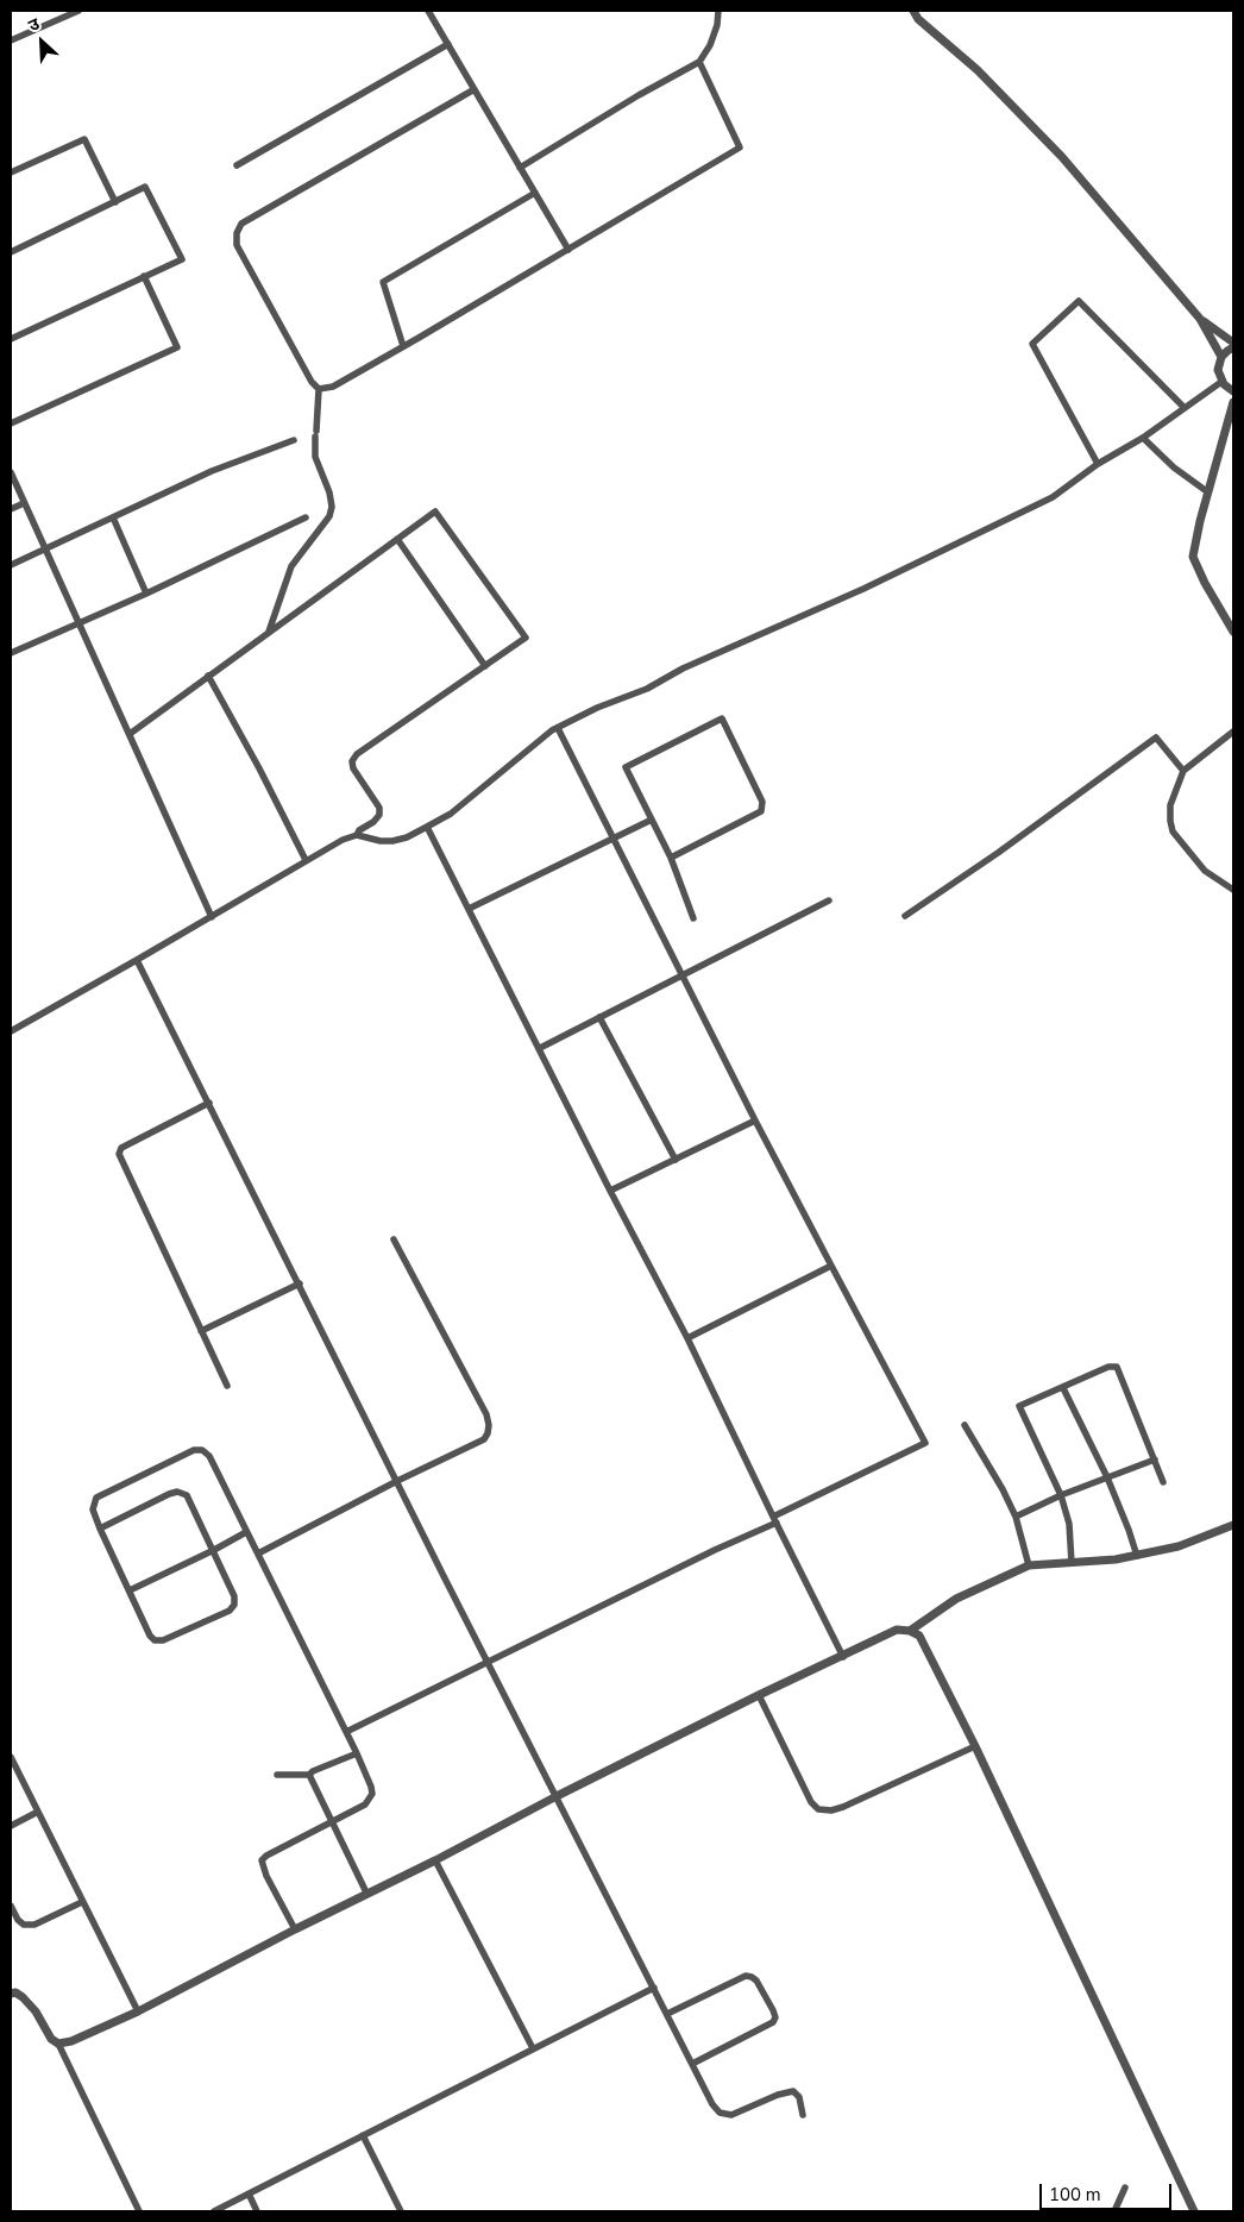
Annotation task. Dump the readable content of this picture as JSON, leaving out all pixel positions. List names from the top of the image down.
{
  "scale_bar": "100 m",
  "north": "top left"
}
